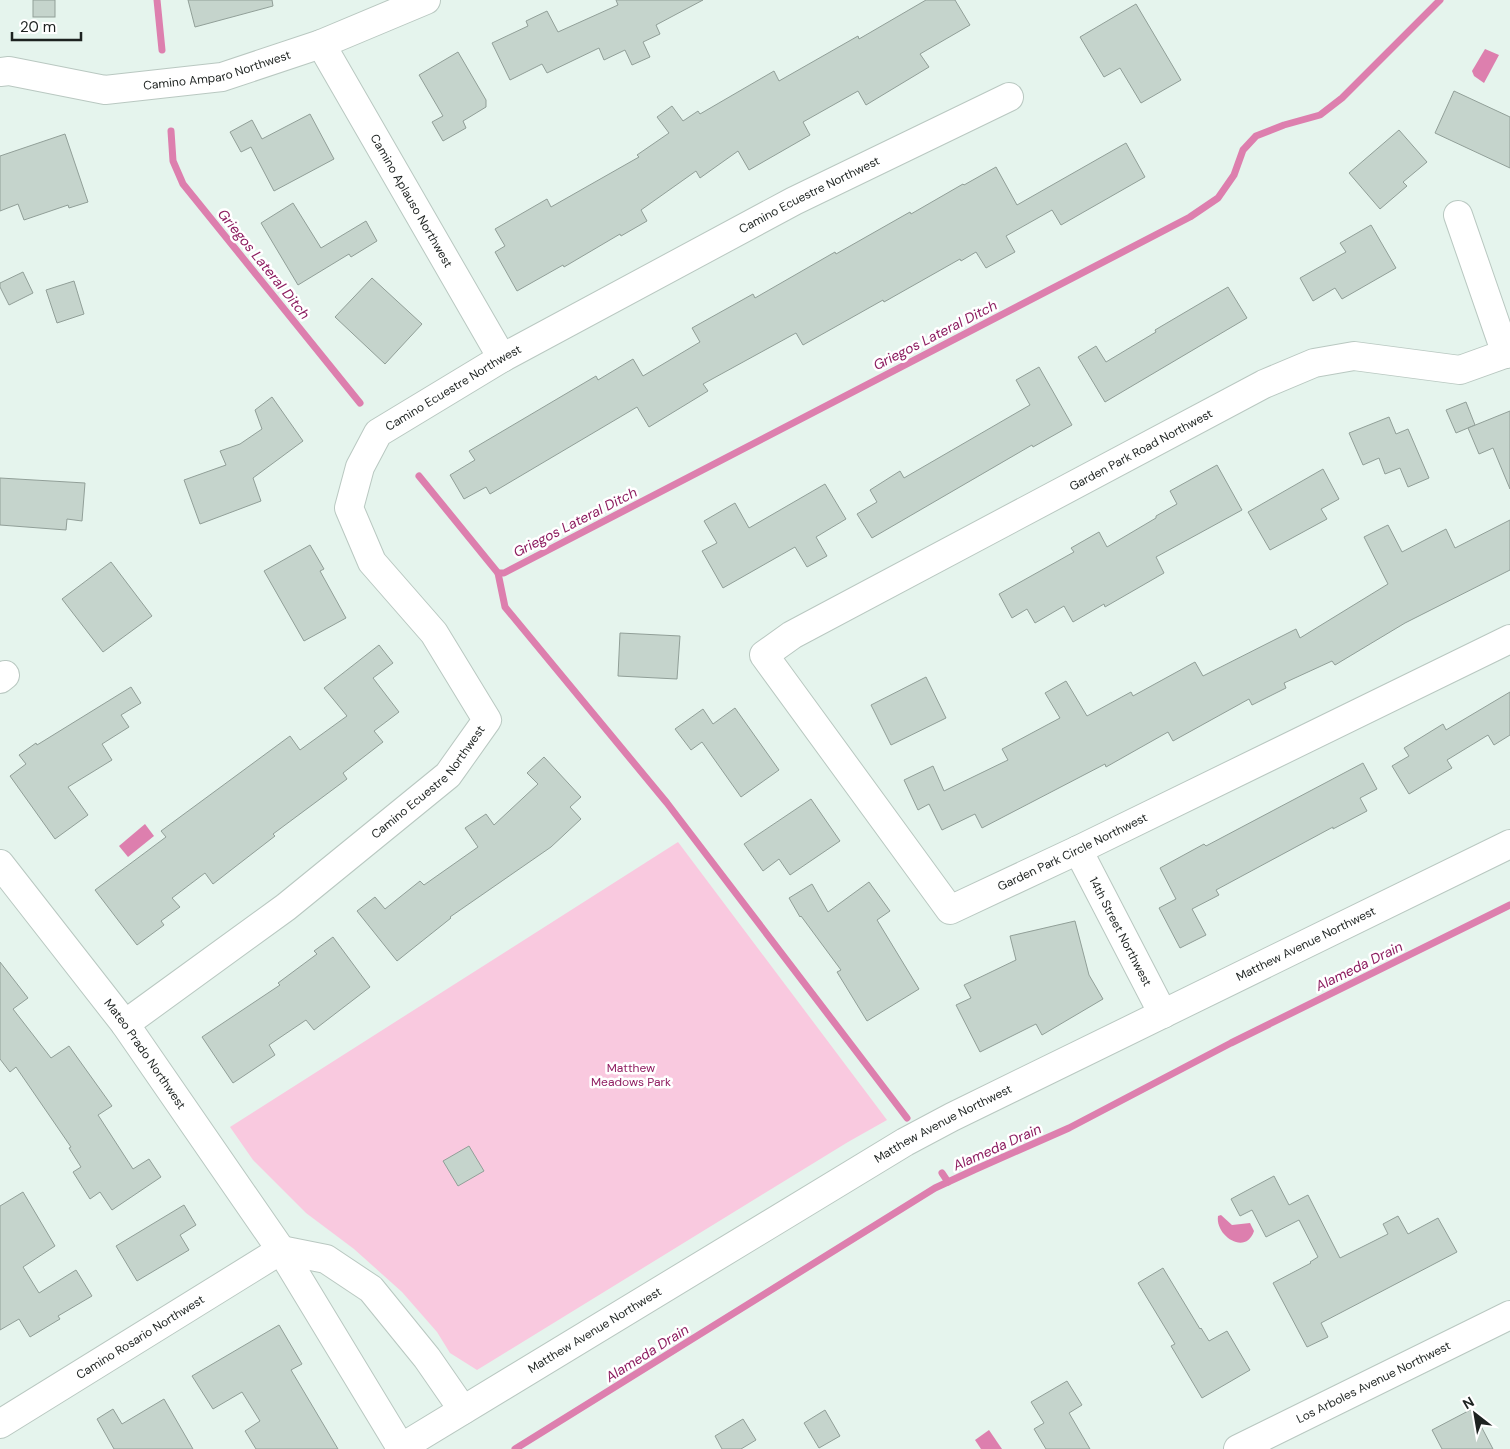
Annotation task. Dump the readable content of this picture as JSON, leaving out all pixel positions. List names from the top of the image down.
{
  "streets": {
    "street": [
      "Camino Amparo Northwest",
      "Camino Ecuestre Northwest",
      "Camino Aplauso Northwest",
      "Garden Park Road Northwest",
      "Garden Park Circle Northwest",
      "14th Street Northwest",
      "Matthew Avenue Northwest",
      "Mateo Prado Northwest",
      "Camino Rosario Northwest",
      "Los Arboles Avenue Northwest"
    ]
  },
  "crossings": [
    ["Camino Amparo Northwest", "Camino Aplauso Northwest"],
    ["Camino Ecuestre Northwest", "Camino Aplauso Northwest"],
    ["Camino Ecuestre Northwest", "Mateo Prado Northwest"],
    ["Garden Park Road Northwest", "Garden Park Circle Northwest"],
    ["Garden Park Circle Northwest", "14th Street Northwest"],
    ["14th Street Northwest", "Matthew Avenue Northwest"],
    ["Matthew Avenue Northwest", "Mateo Prado Northwest"],
    ["Mateo Prado Northwest", "Camino Rosario Northwest"]
  ],
  "water": ["Griegos Lateral Ditch", "Alameda Drain"],
  "parks": ["Matthew Meadows Park"],
  "scale_bar": "20 m",
  "north": "top left"
}
